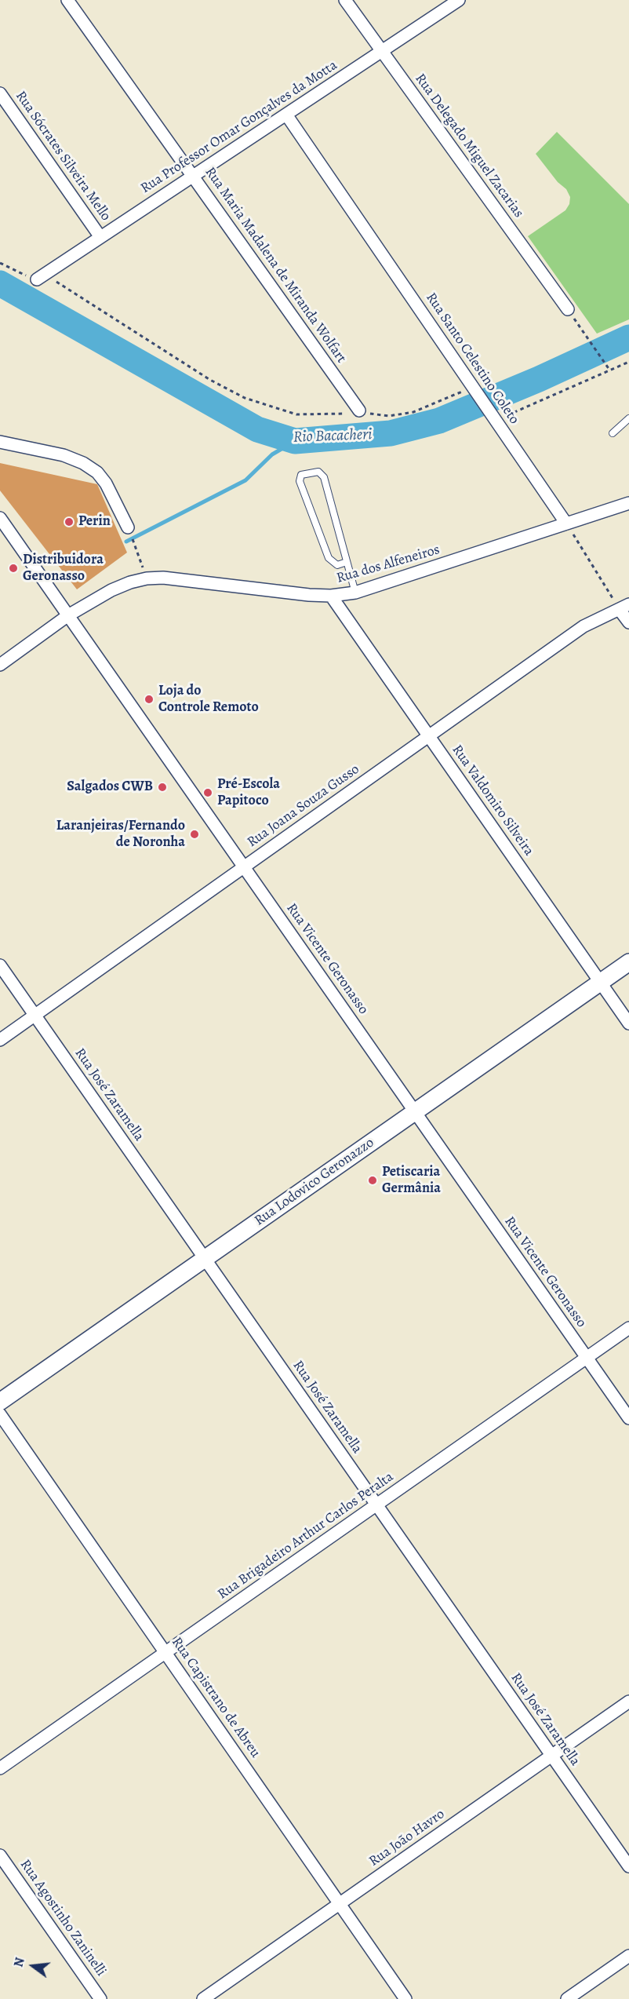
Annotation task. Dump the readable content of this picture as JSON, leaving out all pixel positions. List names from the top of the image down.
{
  "streets": {
    "main road": ["Rua Lodovico Geronazzo"],
    "street": [
      "Rua Professor Omar Gonçalves da Motta",
      "Rua Delegado Miguel Zacarias",
      "Rua Sócrates Silveira Mello",
      "Rua Maria Madalena de Miranda Wolfart",
      "Rua Santo Celestino Coleto",
      "Rua dos Alfeneiros",
      "Rua Valdomiro Silveira",
      "Rua Joana Souza Gusso",
      "Rua Vicente Geronasso",
      "Rua José Zaramella",
      "Rua Brigadeiro Arthur Carlos Peralta",
      "Rua Capistrano de Abreu",
      "Rua João Havro",
      "Rua Agostinho Zaninelli"
    ]
  },
  "crossings": [
    ["Rua Professor Omar Gonçalves da Motta", "Rua Delegado Miguel Zacarias"],
    ["Rua Professor Omar Gonçalves da Motta", "Rua Sócrates Silveira Mello"],
    ["Rua Professor Omar Gonçalves da Motta", "Rua Maria Madalena de Miranda Wolfart"],
    ["Rua Professor Omar Gonçalves da Motta", "Rua Santo Celestino Coleto"],
    ["Rua Santo Celestino Coleto", "Rua dos Alfeneiros"],
    ["Rua dos Alfeneiros", "Rua Valdomiro Silveira"],
    ["Rua dos Alfeneiros", "Rua Vicente Geronasso"],
    ["Rua Valdomiro Silveira", "Rua Joana Souza Gusso"],
    ["Rua Valdomiro Silveira", "Rua Lodovico Geronazzo"],
    ["Rua Joana Souza Gusso", "Rua Vicente Geronasso"],
    ["Rua Joana Souza Gusso", "Rua José Zaramella"],
    ["Rua Vicente Geronasso", "Rua Lodovico Geronazzo"],
    ["Rua Vicente Geronasso", "Rua Brigadeiro Arthur Carlos Peralta"],
    ["Rua José Zaramella", "Rua Lodovico Geronazzo"],
    ["Rua José Zaramella", "Rua Brigadeiro Arthur Carlos Peralta"],
    ["Rua José Zaramella", "Rua João Havro"],
    ["Rua Brigadeiro Arthur Carlos Peralta", "Rua Capistrano de Abreu"],
    ["Rua Capistrano de Abreu", "Rua João Havro"]
  ],
  "water": ["Rio Bacacheri"],
  "places": [
    "Perin",
    "Distribuidora Geronasso",
    "Loja do Controle Remoto",
    "Salgados CWB",
    "Pré-Escola Papitoco",
    "Laranjeiras/Fernando de Noronha",
    "Petiscaria Germânia"
  ],
  "north": "left"
}
